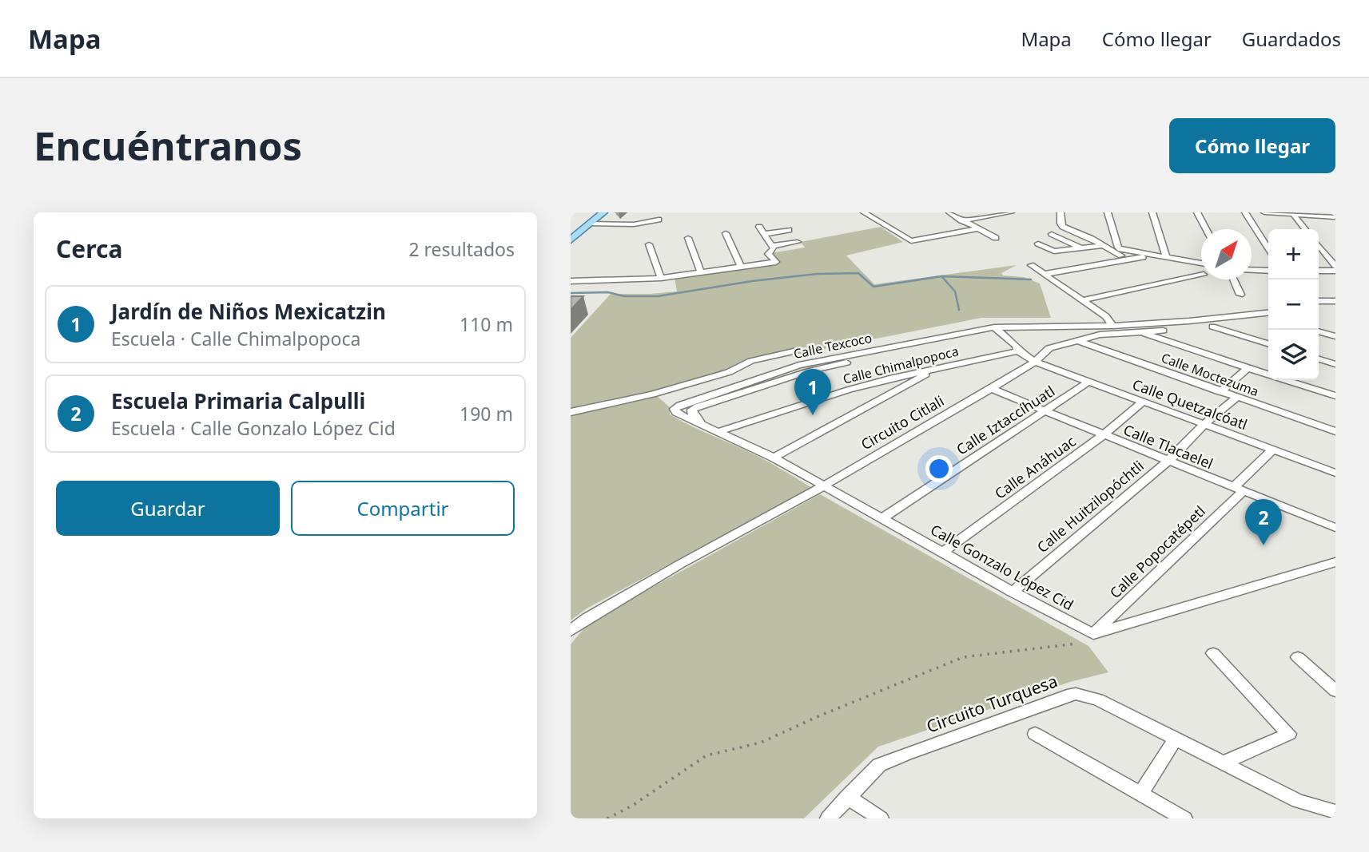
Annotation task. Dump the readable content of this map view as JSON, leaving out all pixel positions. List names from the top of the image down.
{
  "streets": {
    "street": [
      "Calle Texcoco",
      "Calle Chimalpopoca",
      "Calle Moctezuma",
      "Calle Quetzalcóatl",
      "Calle Iztaccíhuatl",
      "Circuito Citlali",
      "Calle Tlacaelel",
      "Calle Anáhuac",
      "Calle Huitzilopóchtli",
      "Calle Popocatépetl",
      "Calle Gonzalo López Cid",
      "Circuito Turquesa"
    ]
  },
  "crossings": [
    ["Calle Texcoco", "Calle Quetzalcóatl"],
    ["Calle Texcoco", "Calle Gonzalo López Cid"],
    ["Calle Chimalpopoca", "Calle Quetzalcóatl"],
    ["Calle Chimalpopoca", "Calle Gonzalo López Cid"],
    ["Calle Moctezuma", "Circuito Citlali"],
    ["Calle Moctezuma", "Calle Huitzilopóchtli"],
    ["Calle Quetzalcóatl", "Calle Iztaccíhuatl"],
    ["Calle Quetzalcóatl", "Circuito Citlali"],
    ["Calle Quetzalcóatl", "Calle Anáhuac"],
    ["Calle Quetzalcóatl", "Calle Huitzilopóchtli"],
    ["Calle Quetzalcóatl", "Calle Popocatépetl"],
    ["Calle Iztaccíhuatl", "Calle Tlacaelel"],
    ["Calle Iztaccíhuatl", "Calle Gonzalo López Cid"],
    ["Circuito Citlali", "Calle Tlacaelel"],
    ["Circuito Citlali", "Calle Gonzalo López Cid"],
    ["Calle Tlacaelel", "Calle Anáhuac"],
    ["Calle Tlacaelel", "Calle Huitzilopóchtli"],
    ["Calle Tlacaelel", "Calle Popocatépetl"],
    ["Calle Anáhuac", "Calle Gonzalo López Cid"],
    ["Calle Huitzilopóchtli", "Calle Gonzalo López Cid"],
    ["Calle Popocatépetl", "Calle Gonzalo López Cid"]
  ],
  "north": "top right",
  "page": {
    "header": "Mapa",
    "nav": ["Mapa", "Cómo llegar", "Guardados"],
    "buttons": [
      "Cómo llegar",
      ["Guardar", "Compartir"]
    ],
    "title": "Encuéntranos",
    "heading": ["Cerca", "2 resultados"],
    "map_buttons": ["+", "−"],
    "list": [
      {
        "mark": "1",
        "name": "Jardín de Niños Mexicatzin",
        "note": "Escuela · Calle Chimalpopoca",
        "value": "110 m"
      },
      {
        "mark": "2",
        "name": "Escuela Primaria Calpulli",
        "note": "Escuela · Calle Gonzalo López Cid",
        "value": "190 m"
      }
    ],
    "pins": ["1", "2"]
  }
}
